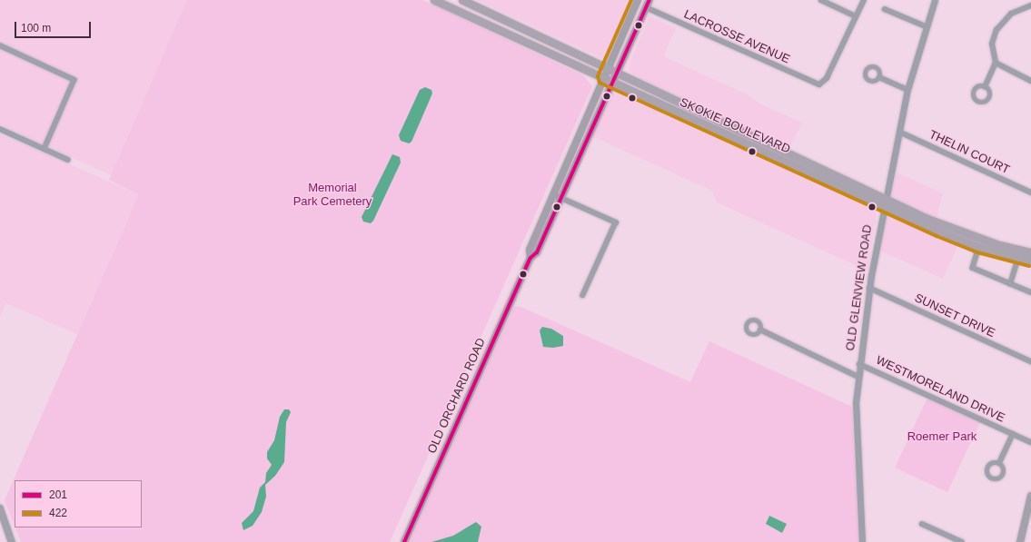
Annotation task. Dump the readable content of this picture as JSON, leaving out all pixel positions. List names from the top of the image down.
{
  "streets": {
    "main road": ["SKOKIE BOULEVARD", "OLD ORCHARD ROAD"],
    "street": [
      "LACROSSE AVENUE",
      "THELIN COURT",
      "OLD GLENVIEW ROAD",
      "SUNSET DRIVE",
      "WESTMORELAND DRIVE"
    ]
  },
  "crossings": [
    ["LACROSSE AVENUE", "OLD ORCHARD ROAD"],
    ["SKOKIE BOULEVARD", "OLD GLENVIEW ROAD"],
    ["SKOKIE BOULEVARD", "OLD ORCHARD ROAD"],
    ["THELIN COURT", "OLD GLENVIEW ROAD"],
    ["OLD GLENVIEW ROAD", "SUNSET DRIVE"],
    ["OLD GLENVIEW ROAD", "WESTMORELAND DRIVE"]
  ],
  "parks": ["Memorial Park Cemetery", "Roemer Park"],
  "lines": ["transit line 201", "transit line 422"],
  "legend": ["201", "422"],
  "scale_bar": "100 m"
}
